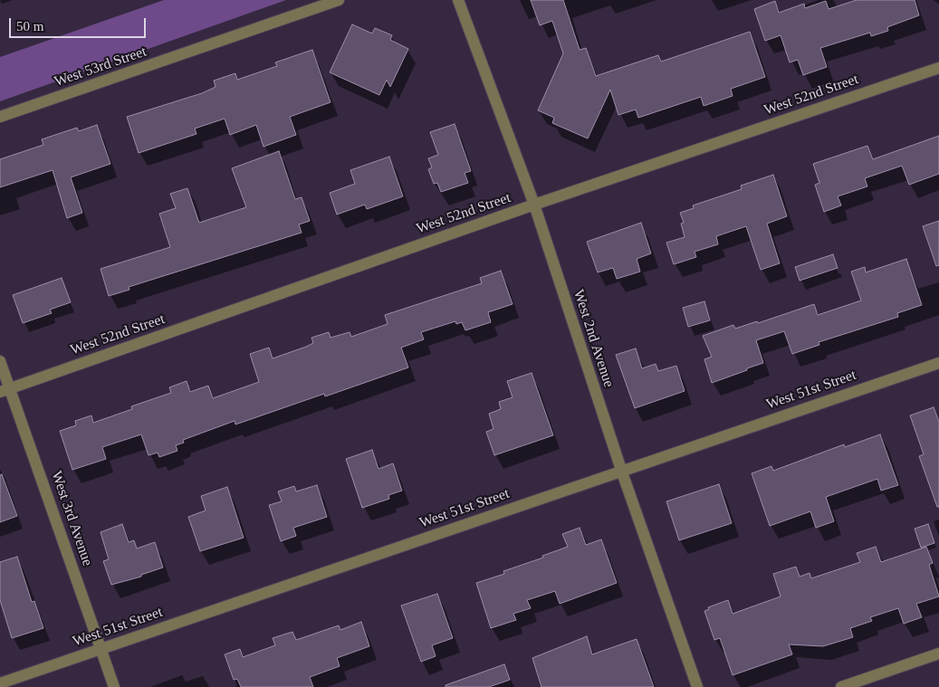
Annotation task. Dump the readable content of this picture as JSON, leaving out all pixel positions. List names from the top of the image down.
{
  "streets": {
    "street": [
      "West 53rd Street",
      "West 52nd Street",
      "West 2nd Avenue",
      "West 51st Street",
      "West 3rd Avenue"
    ]
  },
  "crossings": [
    ["West 52nd Street", "West 2nd Avenue"],
    ["West 52nd Street", "West 3rd Avenue"],
    ["West 2nd Avenue", "West 51st Street"],
    ["West 51st Street", "West 3rd Avenue"]
  ],
  "scale_bar": "50 m"
}
